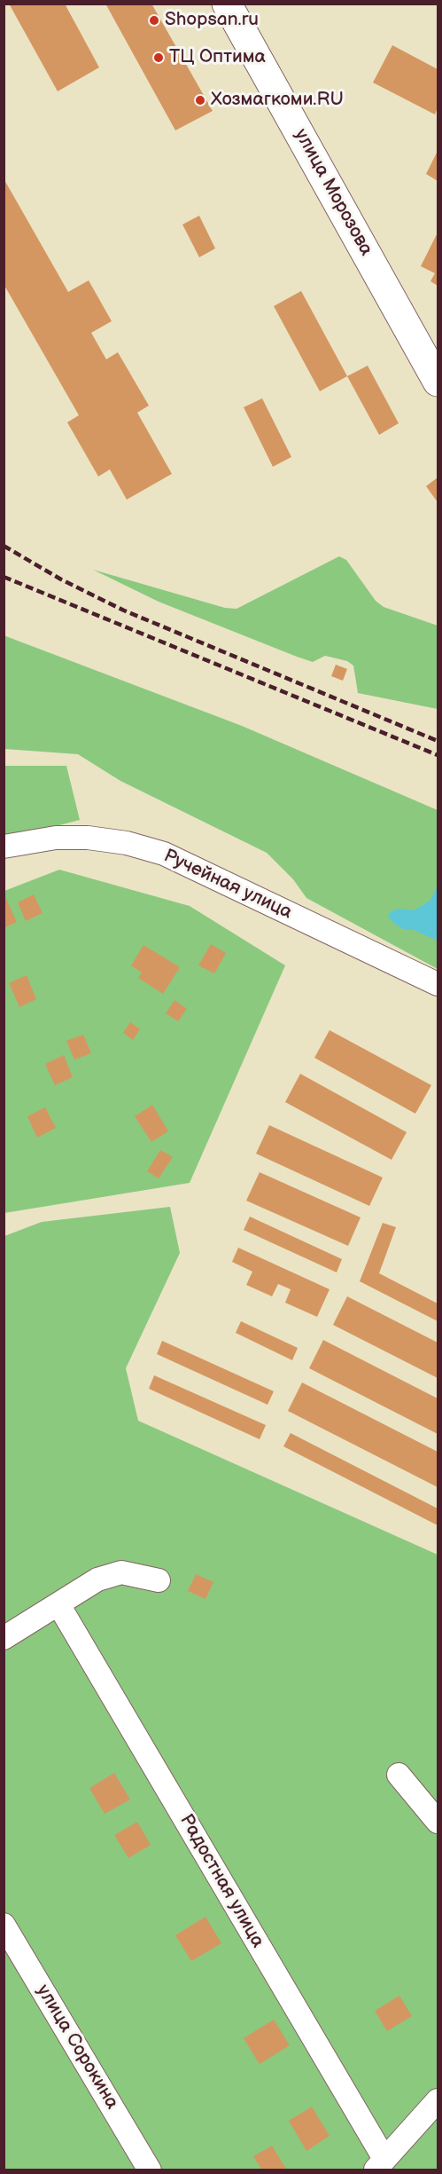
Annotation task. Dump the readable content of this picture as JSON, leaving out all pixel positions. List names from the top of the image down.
{
  "streets": {
    "main road": ["улица Морозова"],
    "street": ["Ручейная улица", "Радостная улица", "улица Сорокина"]
  },
  "places": ["Shopsan.ru", "ТЦ Оптима", "Хозмагкоми.RU"]
}
